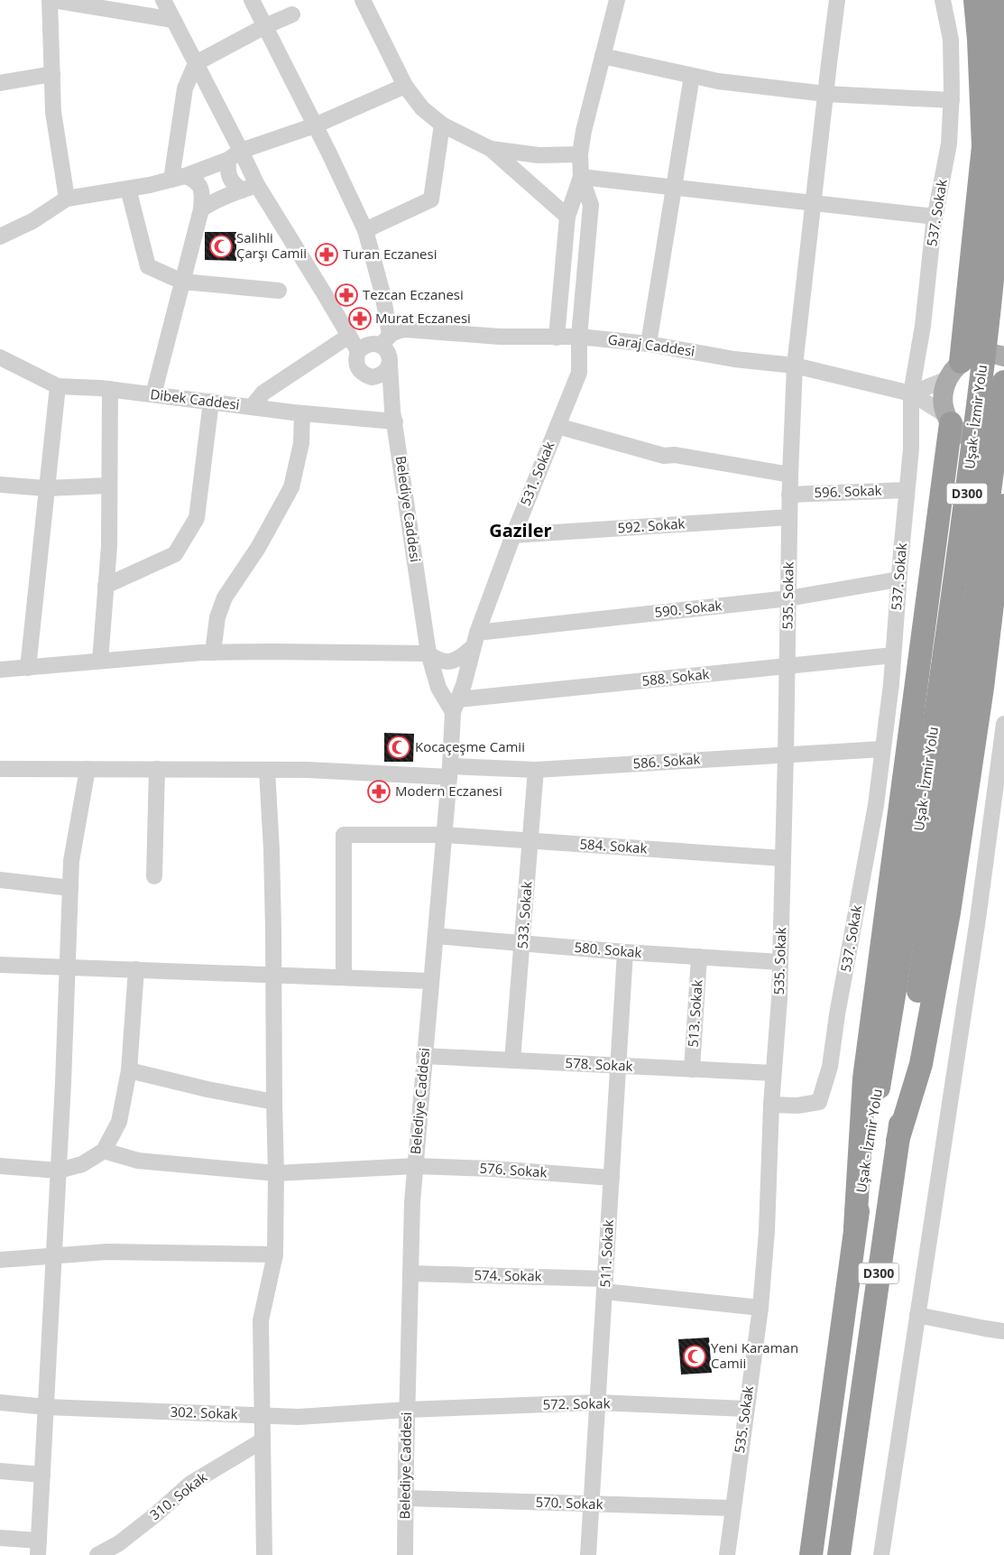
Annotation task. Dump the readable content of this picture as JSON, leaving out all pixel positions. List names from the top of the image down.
{
  "streets": {
    "highway": ["Uşak - İzmir Yolu", "D300"],
    "street": [
      "537. Sokak",
      "Garaj Caddesi",
      "Dibek Caddesi",
      "531. Sokak",
      "596. Sokak",
      "Belediye Caddesi",
      "592. Sokak",
      "535. Sokak",
      "590. Sokak",
      "588. Sokak",
      "586. Sokak",
      "584. Sokak",
      "533. Sokak",
      "580. Sokak",
      "513. Sokak",
      "578. Sokak",
      "576. Sokak",
      "511. Sokak",
      "574. Sokak",
      "572. Sokak",
      "302. Sokak",
      "310. Sokak",
      "570. Sokak"
    ]
  },
  "crossings": [
    ["537. Sokak", "Garaj Caddesi"],
    ["537. Sokak", "596. Sokak"],
    ["537. Sokak", "535. Sokak"],
    ["537. Sokak", "590. Sokak"],
    ["537. Sokak", "588. Sokak"],
    ["537. Sokak", "586. Sokak"],
    ["Garaj Caddesi", "531. Sokak"],
    ["Garaj Caddesi", "Belediye Caddesi"],
    ["Garaj Caddesi", "535. Sokak"],
    ["Dibek Caddesi", "Belediye Caddesi"],
    ["531. Sokak", "Belediye Caddesi"],
    ["531. Sokak", "592. Sokak"],
    ["531. Sokak", "590. Sokak"],
    ["531. Sokak", "588. Sokak"],
    ["596. Sokak", "535. Sokak"],
    ["Belediye Caddesi", "588. Sokak"],
    ["Belediye Caddesi", "586. Sokak"],
    ["Belediye Caddesi", "584. Sokak"],
    ["Belediye Caddesi", "580. Sokak"],
    ["Belediye Caddesi", "578. Sokak"],
    ["Belediye Caddesi", "576. Sokak"],
    ["Belediye Caddesi", "574. Sokak"],
    ["Belediye Caddesi", "572. Sokak"],
    ["Belediye Caddesi", "302. Sokak"],
    ["Belediye Caddesi", "570. Sokak"],
    ["592. Sokak", "535. Sokak"],
    ["535. Sokak", "590. Sokak"],
    ["535. Sokak", "588. Sokak"],
    ["535. Sokak", "586. Sokak"],
    ["535. Sokak", "584. Sokak"],
    ["535. Sokak", "580. Sokak"],
    ["535. Sokak", "578. Sokak"],
    ["535. Sokak", "574. Sokak"],
    ["535. Sokak", "572. Sokak"],
    ["535. Sokak", "570. Sokak"],
    ["586. Sokak", "533. Sokak"],
    ["584. Sokak", "533. Sokak"],
    ["533. Sokak", "580. Sokak"],
    ["533. Sokak", "578. Sokak"],
    ["580. Sokak", "513. Sokak"],
    ["580. Sokak", "511. Sokak"],
    ["513. Sokak", "578. Sokak"],
    ["578. Sokak", "511. Sokak"],
    ["576. Sokak", "511. Sokak"],
    ["511. Sokak", "574. Sokak"],
    ["511. Sokak", "572. Sokak"],
    ["511. Sokak", "570. Sokak"],
    ["572. Sokak", "302. Sokak"]
  ],
  "districts": ["Gaziler"],
  "places": {
    "mosque": ["Salihli Çarşı Camii", "Kocaçeşme Camii", "Yeni Karaman Camii"],
    "pharmacy": [
      "Turan Eczanesi",
      "Tezcan Eczanesi",
      "Murat Eczanesi",
      "Modern Eczanesi"
    ]
  }
}
